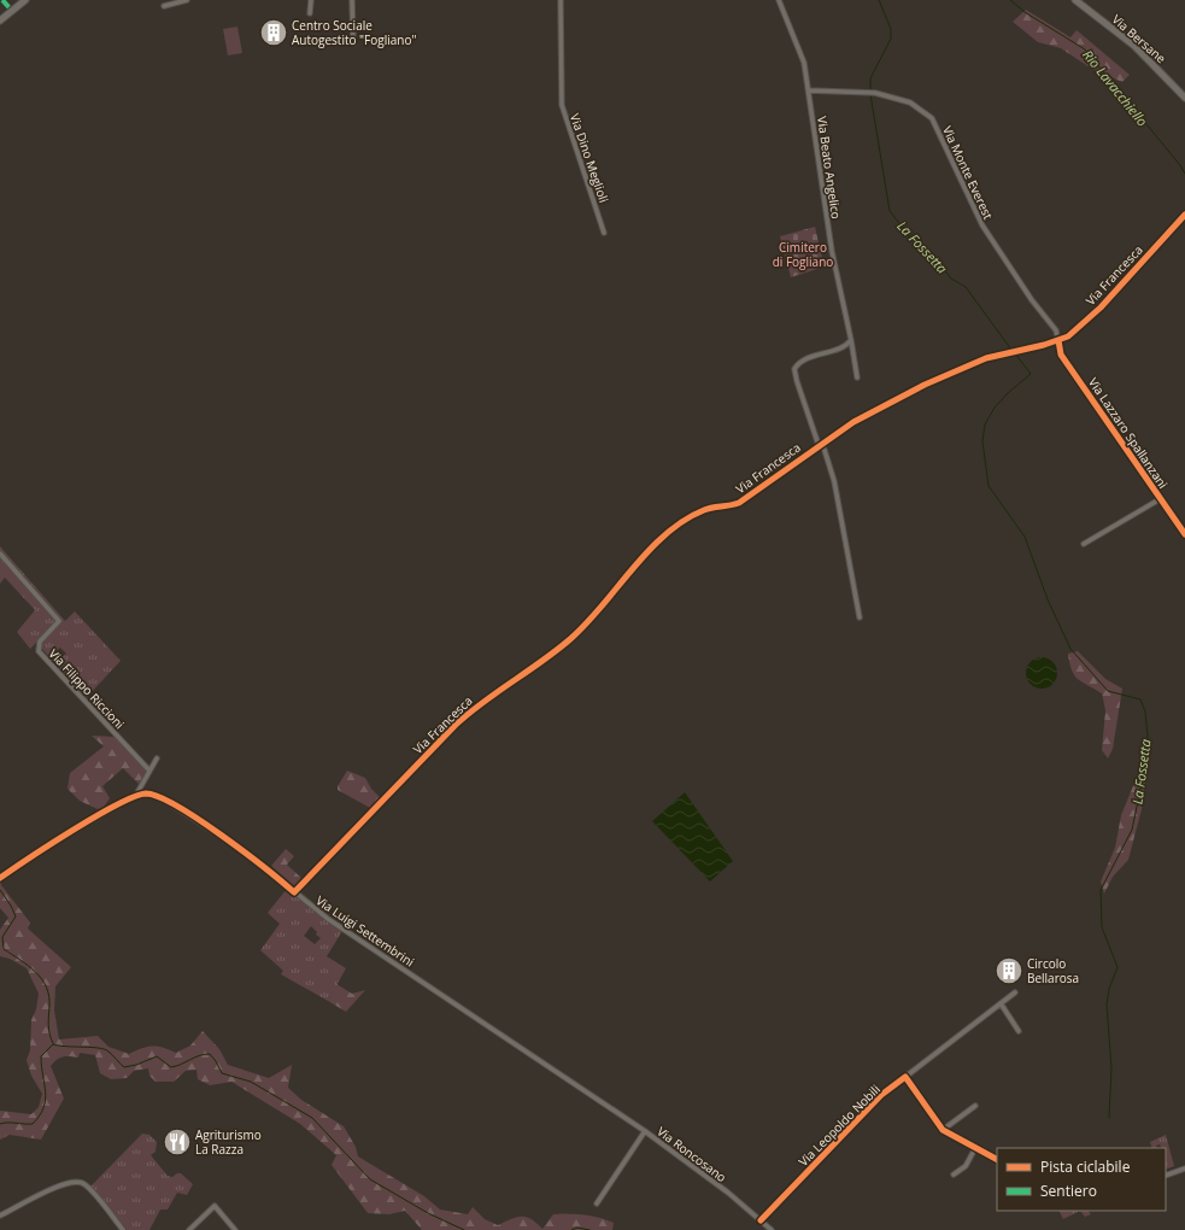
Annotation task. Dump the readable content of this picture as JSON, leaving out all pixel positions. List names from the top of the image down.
{
  "streets": {
    "street": [
      "Via Bersane",
      "Via Dino Meglioli",
      "Via Beato Angelico",
      "Via Monte Everest",
      "Via Francesca",
      "Via Lazzaro Spallanzani",
      "Via Filippo Riccioni",
      "Via Luigi Settembrini",
      "Via Leopoldo Nobili",
      "Via Roncosano"
    ]
  },
  "crossings": [
    ["Via Beato Angelico", "Via Monte Everest"],
    ["Via Monte Everest", "Via Francesca"],
    ["Via Monte Everest", "Via Lazzaro Spallanzani"],
    ["Via Francesca", "Via Lazzaro Spallanzani"],
    ["Via Francesca", "Via Luigi Settembrini"],
    ["Via Luigi Settembrini", "Via Roncosano"],
    ["Via Leopoldo Nobili", "Via Roncosano"]
  ],
  "water": ["Rio Lavacchiello", "La Fossetta"],
  "parks": ["Cimitero di Fogliano"],
  "places": {
    "building": ["Centro Sociale Autogestito \"Fogliano\"", "Circolo Bellarosa"],
    "restaurant": ["Agriturismo La Razza"]
  },
  "legend": ["Pista ciclabile", "Sentiero"]
}
